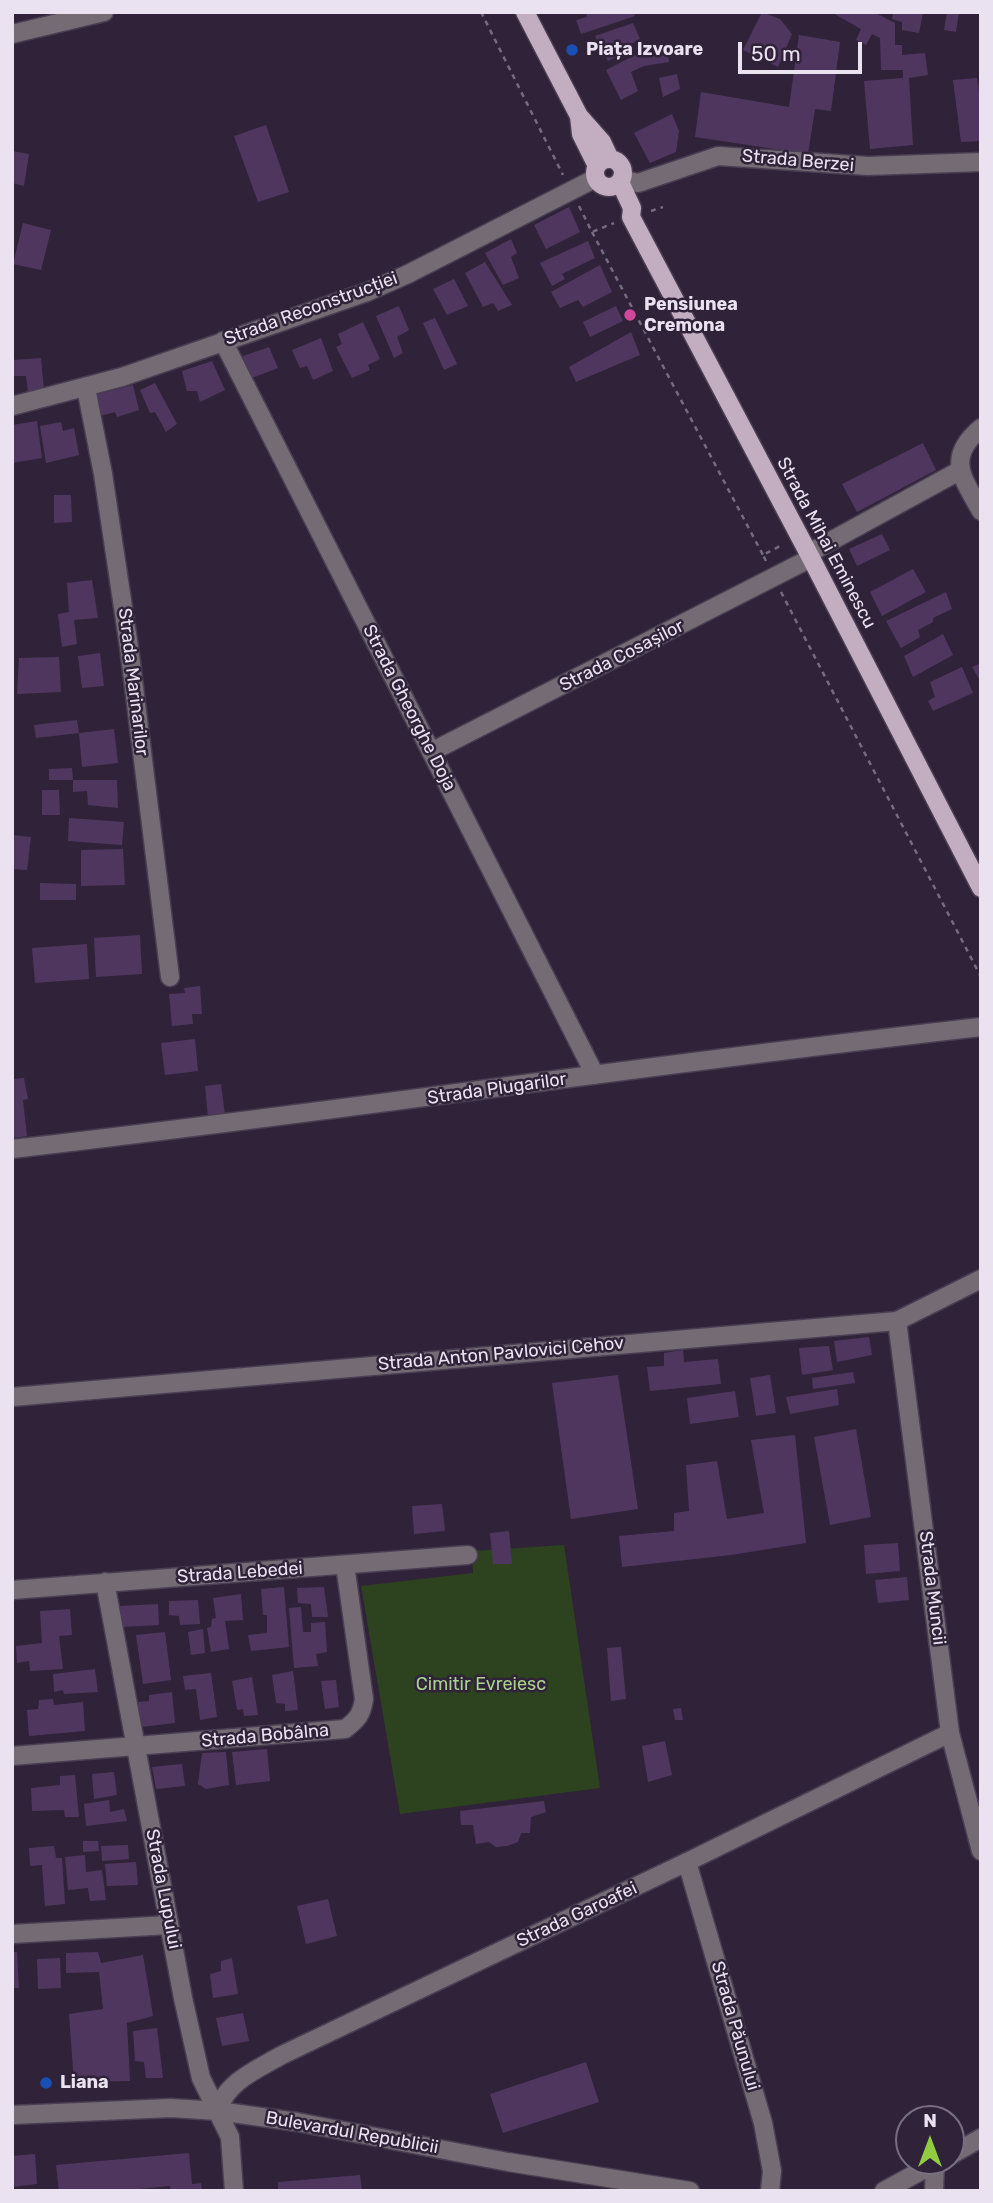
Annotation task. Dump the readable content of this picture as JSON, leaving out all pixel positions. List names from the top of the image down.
{
  "streets": {
    "main road": ["Strada Mihai Eminescu"],
    "street": [
      "Strada Berzei",
      "Strada Reconstrucției",
      "Strada Cosașilor",
      "Strada Marinarilor",
      "Strada Gheorghe Doja",
      "Strada Plugarilor",
      "Strada Anton Pavlovici Cehov",
      "Strada Lebedei",
      "Strada Muncii",
      "Strada Bobâlna",
      "Strada Lupului",
      "Strada Garoafei",
      "Strada Păunului",
      "Bulevardul Republicii"
    ]
  },
  "crossings": [
    ["Strada Berzei", "Strada Reconstrucției"],
    ["Strada Berzei", "Strada Mihai Eminescu"],
    ["Strada Reconstrucției", "Strada Mihai Eminescu"],
    ["Strada Reconstrucției", "Strada Marinarilor"],
    ["Strada Reconstrucției", "Strada Gheorghe Doja"],
    ["Strada Mihai Eminescu", "Strada Cosașilor"],
    ["Strada Cosașilor", "Strada Gheorghe Doja"],
    ["Strada Gheorghe Doja", "Strada Plugarilor"],
    ["Strada Anton Pavlovici Cehov", "Strada Muncii"],
    ["Strada Lebedei", "Strada Bobâlna"],
    ["Strada Lebedei", "Strada Lupului"],
    ["Strada Muncii", "Strada Garoafei"],
    ["Strada Bobâlna", "Strada Lupului"],
    ["Strada Lupului", "Strada Garoafei"],
    ["Strada Lupului", "Bulevardul Republicii"],
    ["Strada Garoafei", "Strada Păunului"],
    ["Strada Garoafei", "Bulevardul Republicii"]
  ],
  "parks": ["Cimitir Evreiesc"],
  "places": ["Piața Izvoare", "Pensiunea Cremona", "Liana"],
  "scale_bar": "50 m",
  "north": "top"
}
